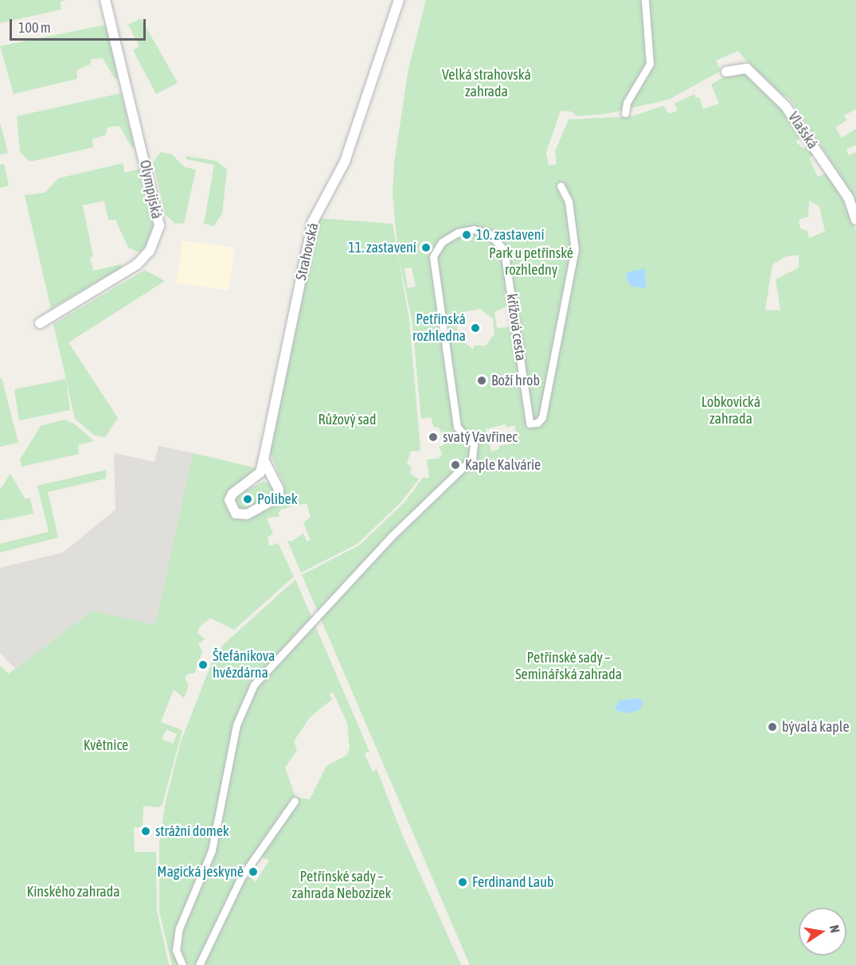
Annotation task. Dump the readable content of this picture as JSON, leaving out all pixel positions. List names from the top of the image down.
{
  "streets": {
    "street": [
      "Vlašská",
      "Olympijská",
      "Strahovská",
      "křížová cesta"
    ]
  },
  "parks": [
    "Velká strahovská zahrada",
    "Park u petřínské rozhledny",
    "Lobkovická zahrada",
    "Růžový sad",
    "Petřínské sady – Seminářská zahrada",
    "Květnice",
    "Petřínské sady – zahrada Nebozízek",
    "Kinského zahrada"
  ],
  "places": [
    "10. zastavení",
    "11. zastavení",
    "Petřínská rozhledna",
    "Boží hrob",
    "svatý Vavřinec",
    "Kaple Kalvárie",
    "Polibek",
    "Štefánikova hvězdárna",
    "bývalá kaple",
    "strážní domek",
    "Magická jeskyně",
    "Ferdinand Laub"
  ],
  "scale_bar": "100 m",
  "north": "right"
}
